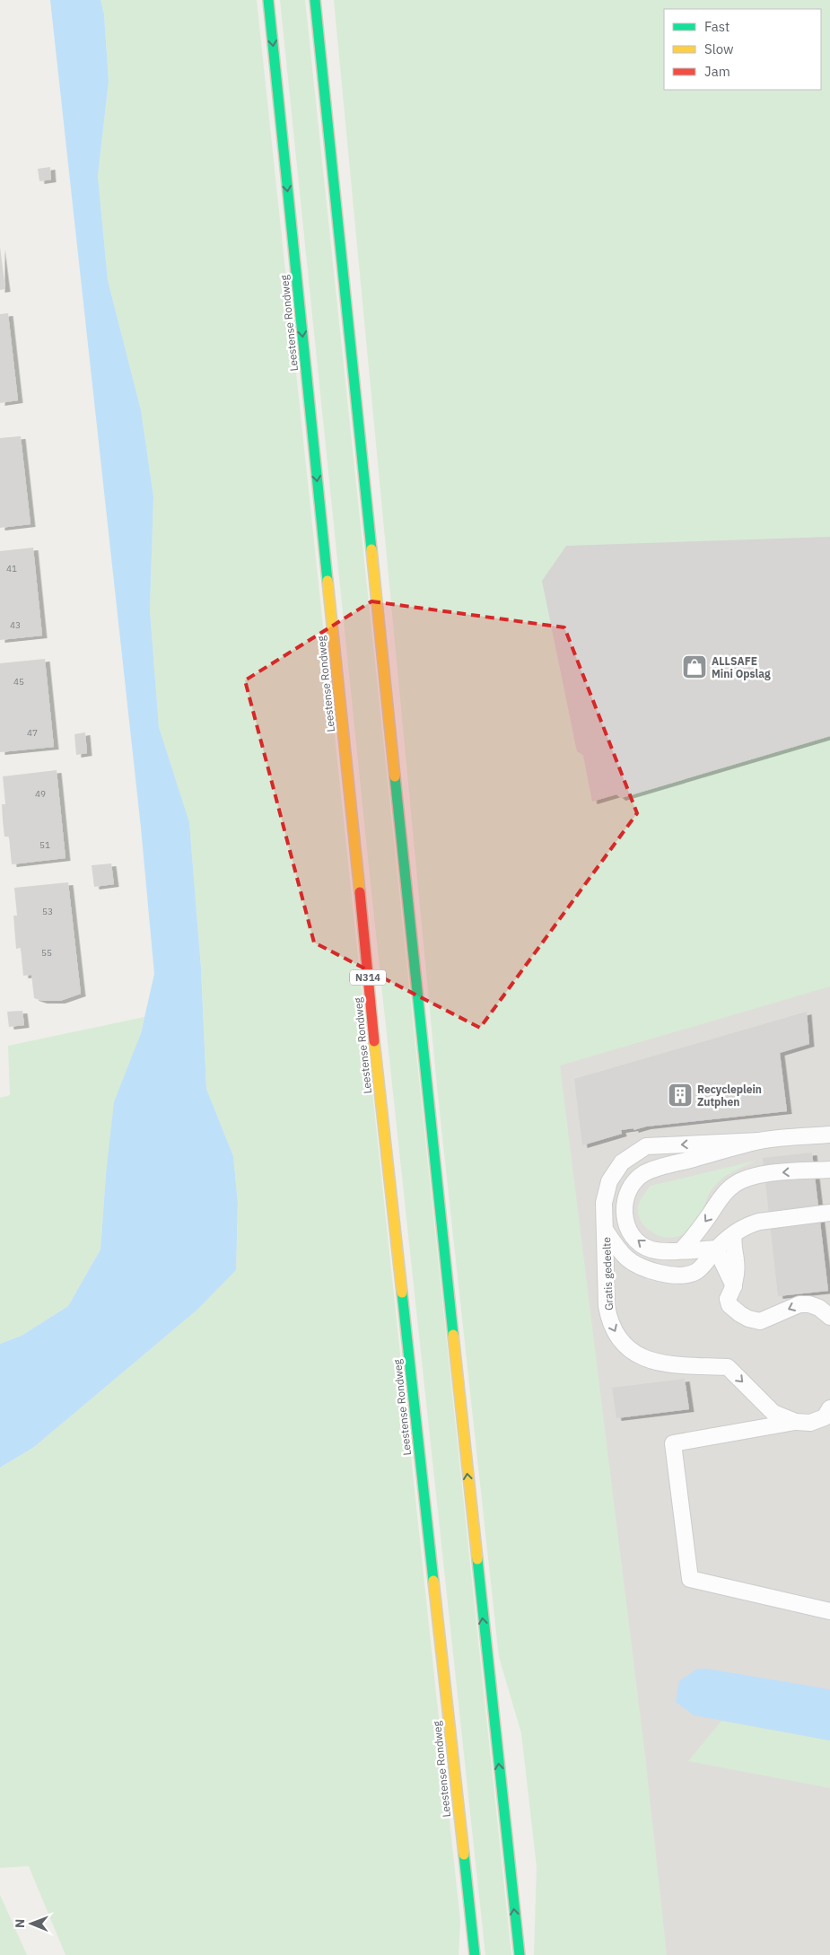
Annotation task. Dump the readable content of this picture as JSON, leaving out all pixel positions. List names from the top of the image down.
{
  "streets": {
    "main road": ["Leestense Rondweg", "N314"],
    "lane": ["Gratis gedeelte"]
  },
  "places": {
    "shop": ["ALLSAFE Mini Opslag"],
    "building": ["Recycleplein Zutphen"]
  },
  "house_numbers": [
    "41",
    "43",
    "45",
    "47",
    "49",
    "51",
    "53",
    "55"
  ],
  "legend": ["Fast", "Slow", "Jam"],
  "north": "left"
}
